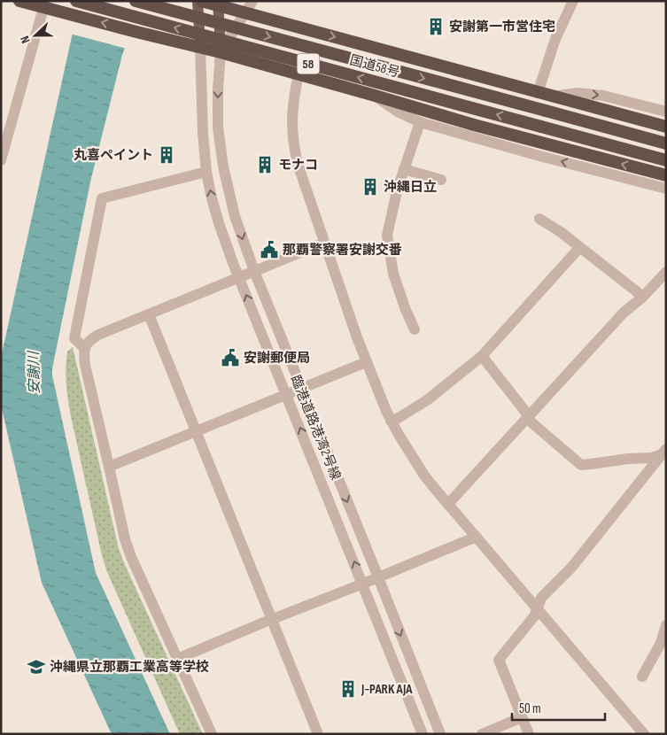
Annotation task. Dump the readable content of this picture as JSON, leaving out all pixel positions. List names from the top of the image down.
{
  "streets": {
    "highway": ["58", "国道58号"],
    "street": ["臨港道路港湾2号線"]
  },
  "crossings": [
    ["58", "臨港道路港湾2号線"]
  ],
  "water": ["安謝川"],
  "places": {
    "building": [
      "安謝第一市営住宅",
      "丸喜ペイント",
      "モナコ",
      "沖縄日立",
      "J-PARK AJA"
    ],
    "public building": ["那覇警察署安謝交番", "安謝郵便局"],
    "school or university": ["沖縄県立那覇工業高等学校"]
  },
  "scale_bar": "50 m",
  "north": "left"
}
